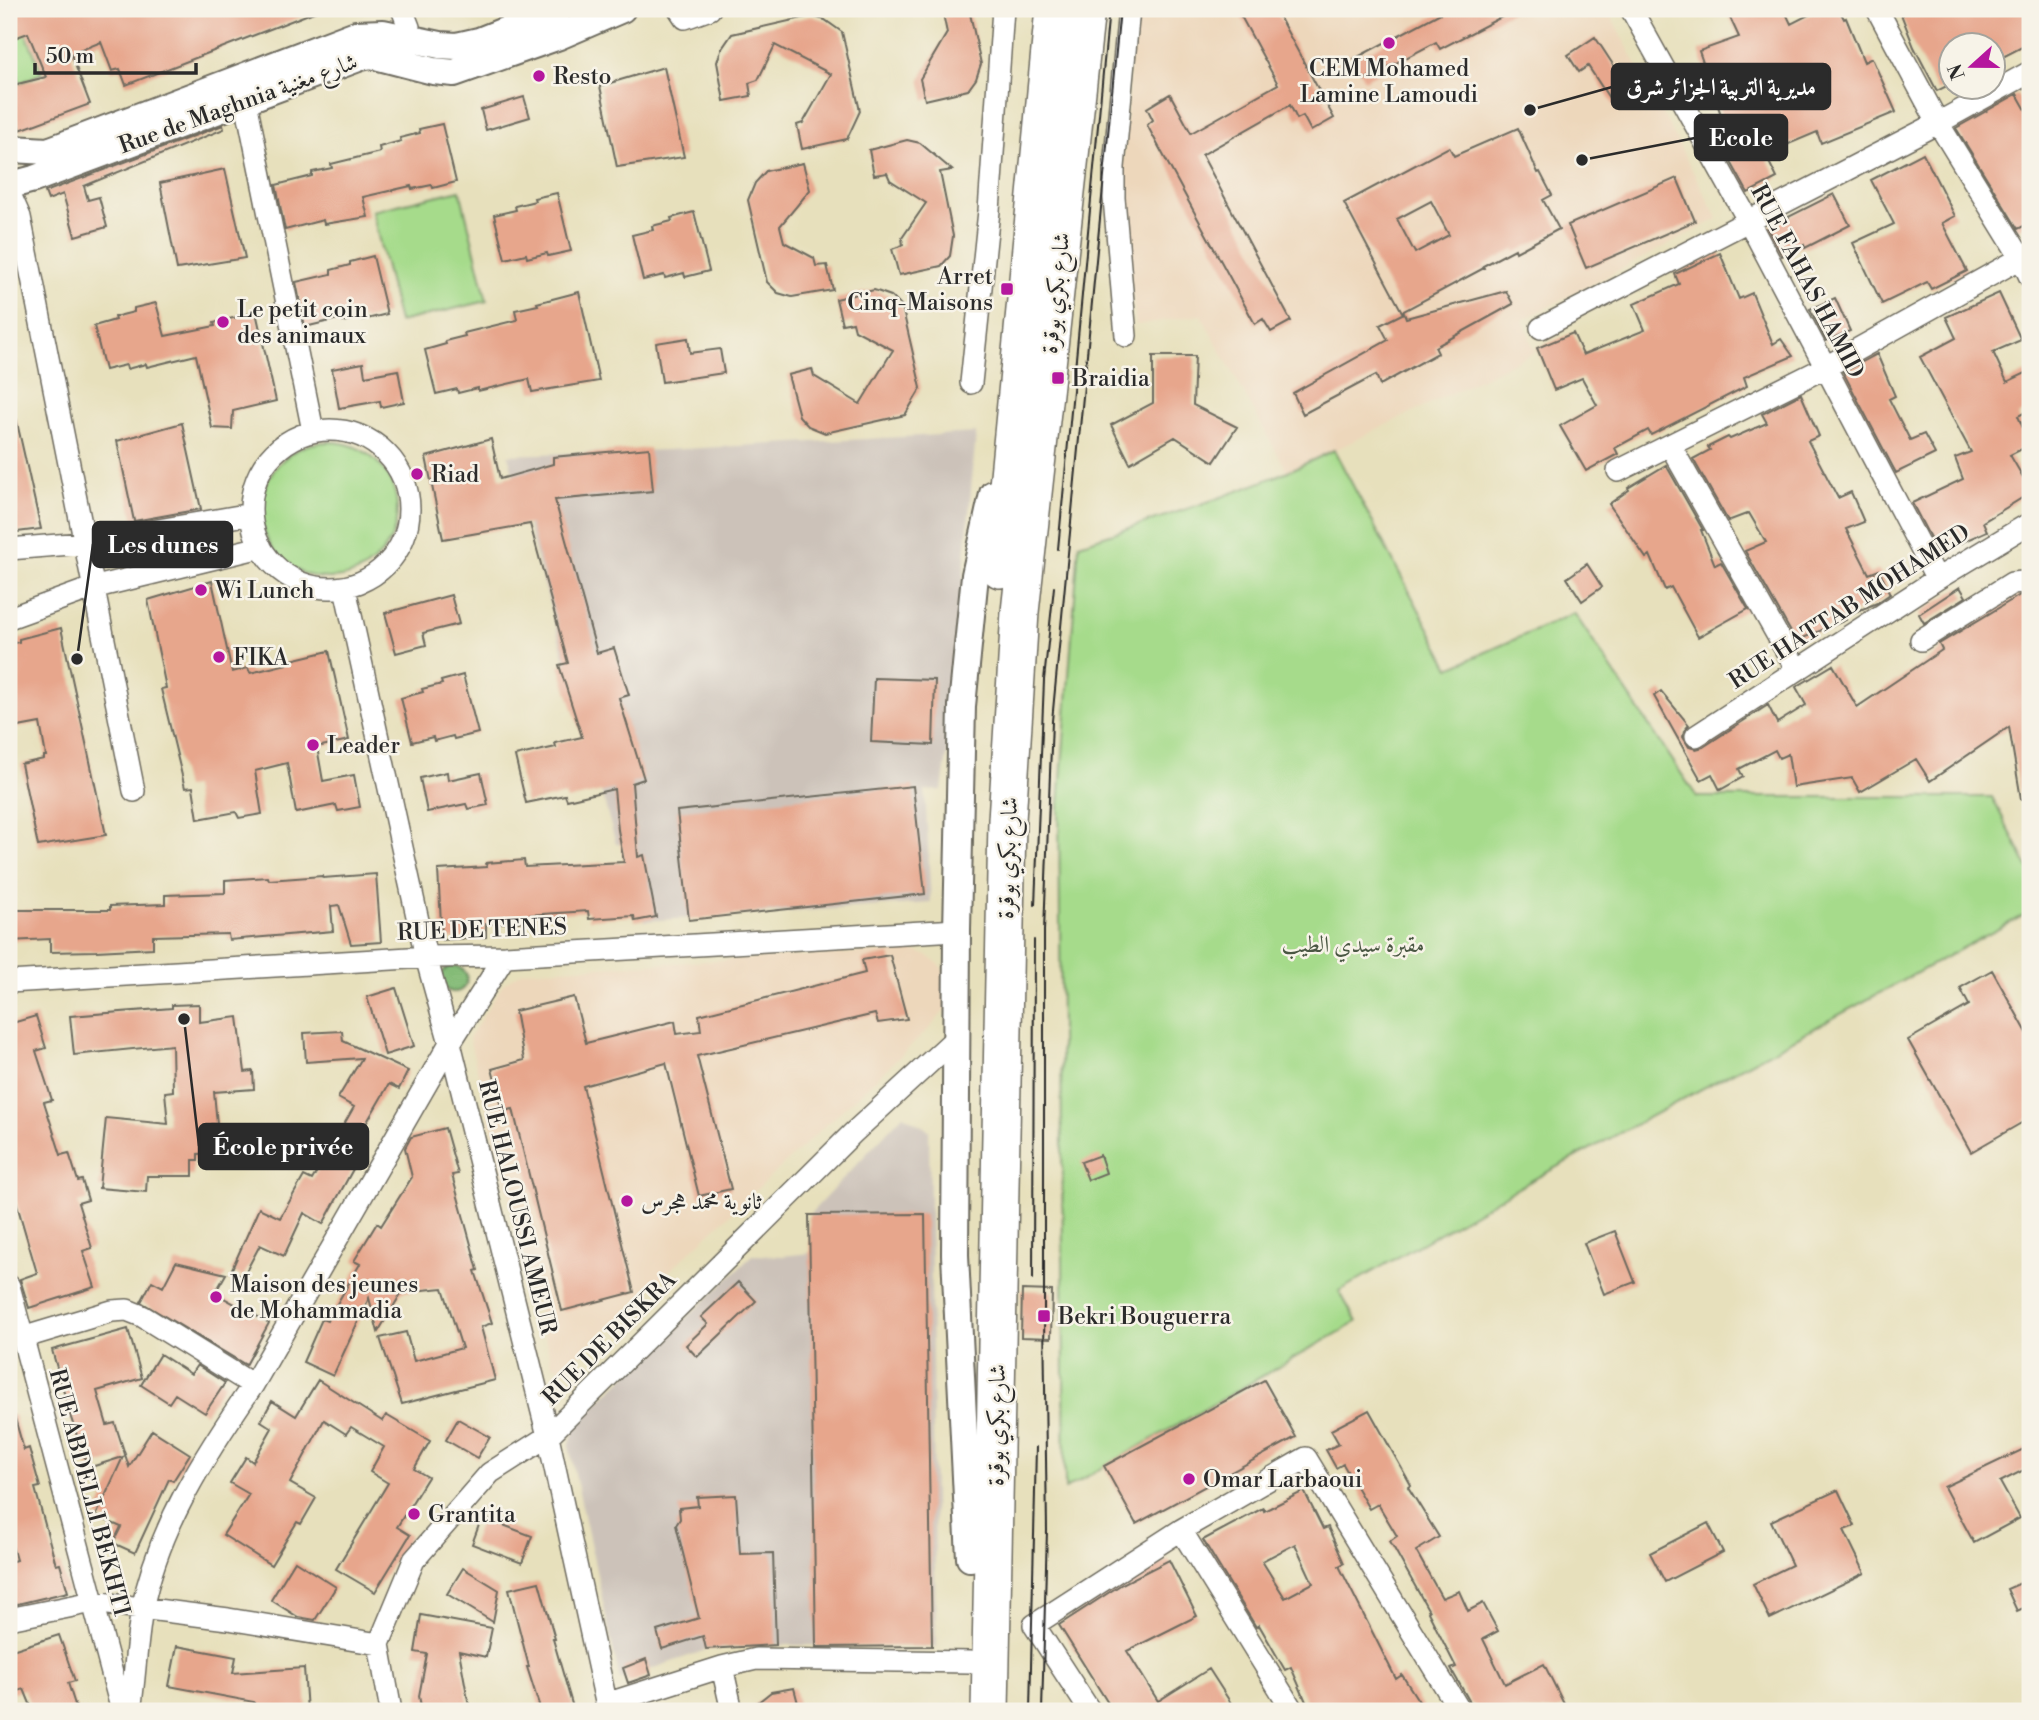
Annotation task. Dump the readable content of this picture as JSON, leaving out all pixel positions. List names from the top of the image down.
{
  "streets": {
    "highway": ["شارع بكري بوقرة"],
    "street": [
      "Rue de Maghnia شارع مغنية",
      "RUE FAHAS HAMID",
      "RUE HATTAB MOHAMED",
      "RUE DE TENES",
      "RUE HALOUSSI AMEUR",
      "RUE DE BISKRA",
      "RUE ABDELLI BEKHTI"
    ]
  },
  "crossings": [
    ["RUE FAHAS HAMID", "RUE HATTAB MOHAMED"],
    ["RUE DE TENES", "RUE HALOUSSI AMEUR"],
    ["RUE HALOUSSI AMEUR", "RUE DE BISKRA"]
  ],
  "parks": ["مقبرة سيدي الطيب"],
  "places": {
    "other": [
      "CEM Mohamed Lamine Lamoudi",
      "Resto",
      "مديرية التربية الجزائر شرق",
      "Ecole",
      "Le petit coin des animaux",
      "Riad",
      "Wi Lunch",
      "FIKA",
      "Les dunes",
      "Leader",
      "École privée",
      "ثانوية محمد هجرس",
      "Maison des jeunes de Mohammadia",
      "Omar Larbaoui",
      "Grantita"
    ],
    "transit": ["Arret Cinq-Maisons", "Braidia", "Bekri Bouguerra"]
  },
  "scale_bar": "50 m",
  "north": "left"
}
